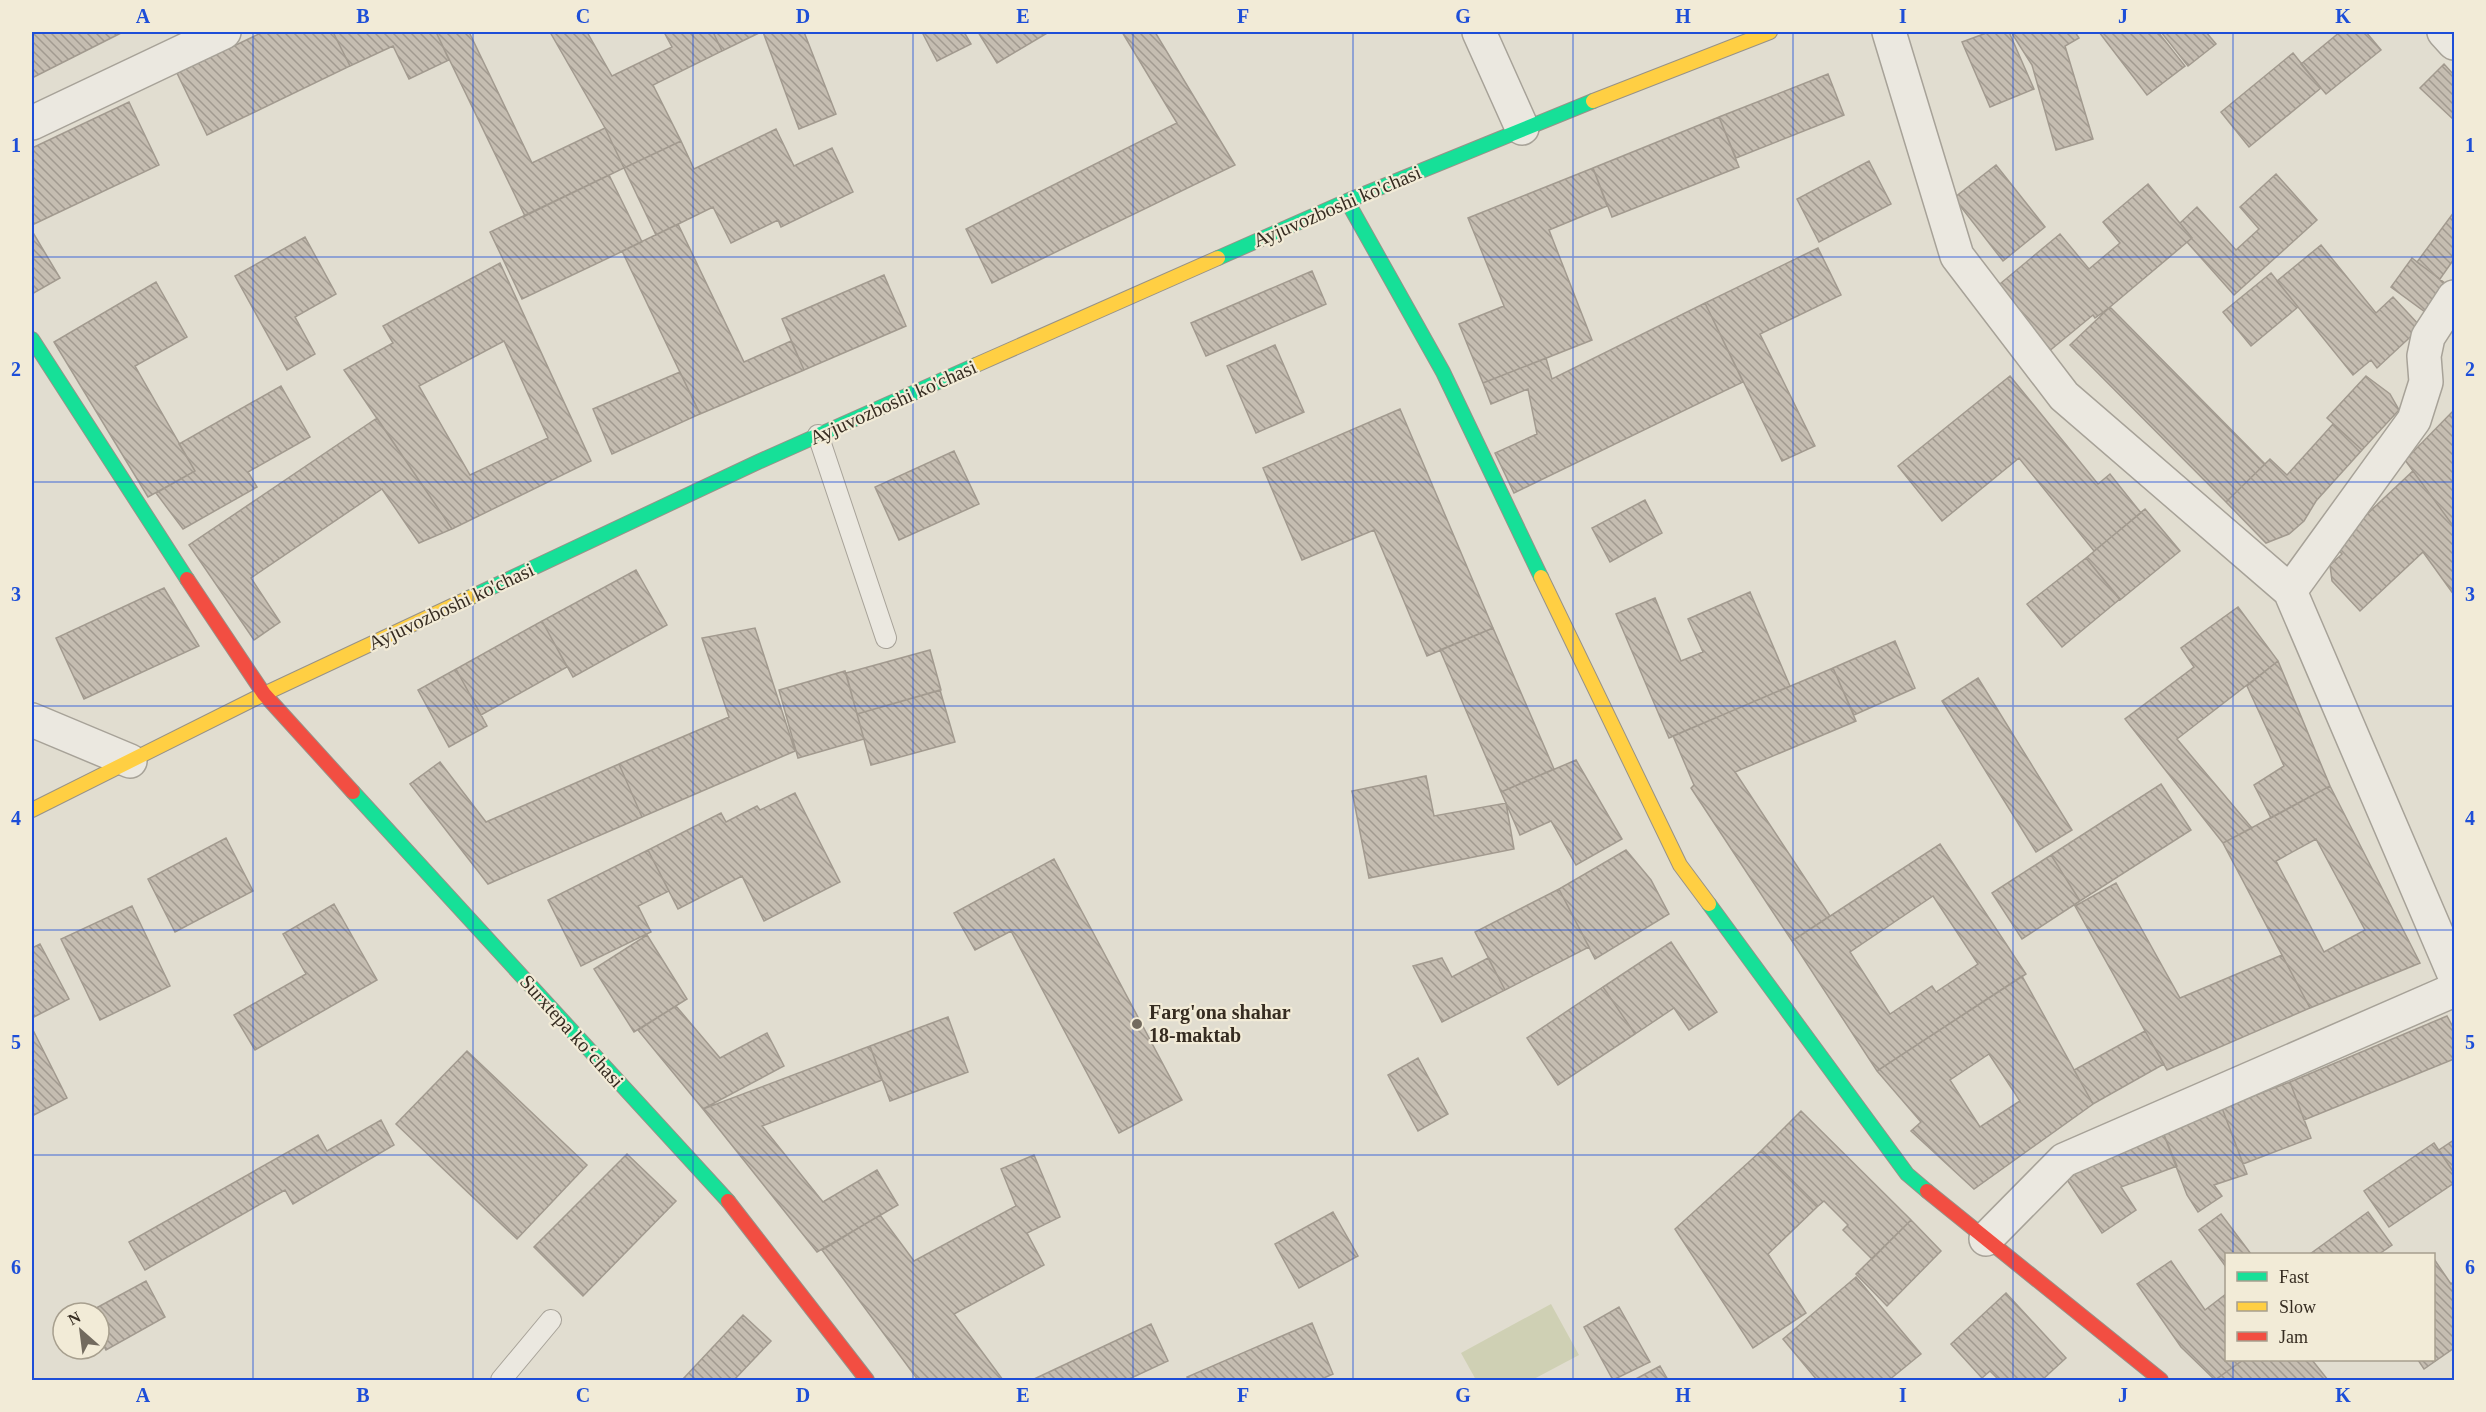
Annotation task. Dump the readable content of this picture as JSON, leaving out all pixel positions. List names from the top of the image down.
{
  "streets": {
    "street": ["Ayjuvozboshi ko'chasi", "Surxtepa koʻchasi"]
  },
  "crossings": [
    ["Ayjuvozboshi ko'chasi", "Surxtepa koʻchasi"]
  ],
  "places": ["Farg'ona shahar 18-maktab"],
  "legend": ["Fast", "Slow", "Jam"],
  "north": "top left",
  "grid": {
    "columns": [
      "A",
      "B",
      "C",
      "D",
      "E",
      "F",
      "G",
      "H",
      "I",
      "J",
      "K"
    ],
    "rows": [
      "1",
      "2",
      "3",
      "4",
      "5",
      "6"
    ]
  }
}
